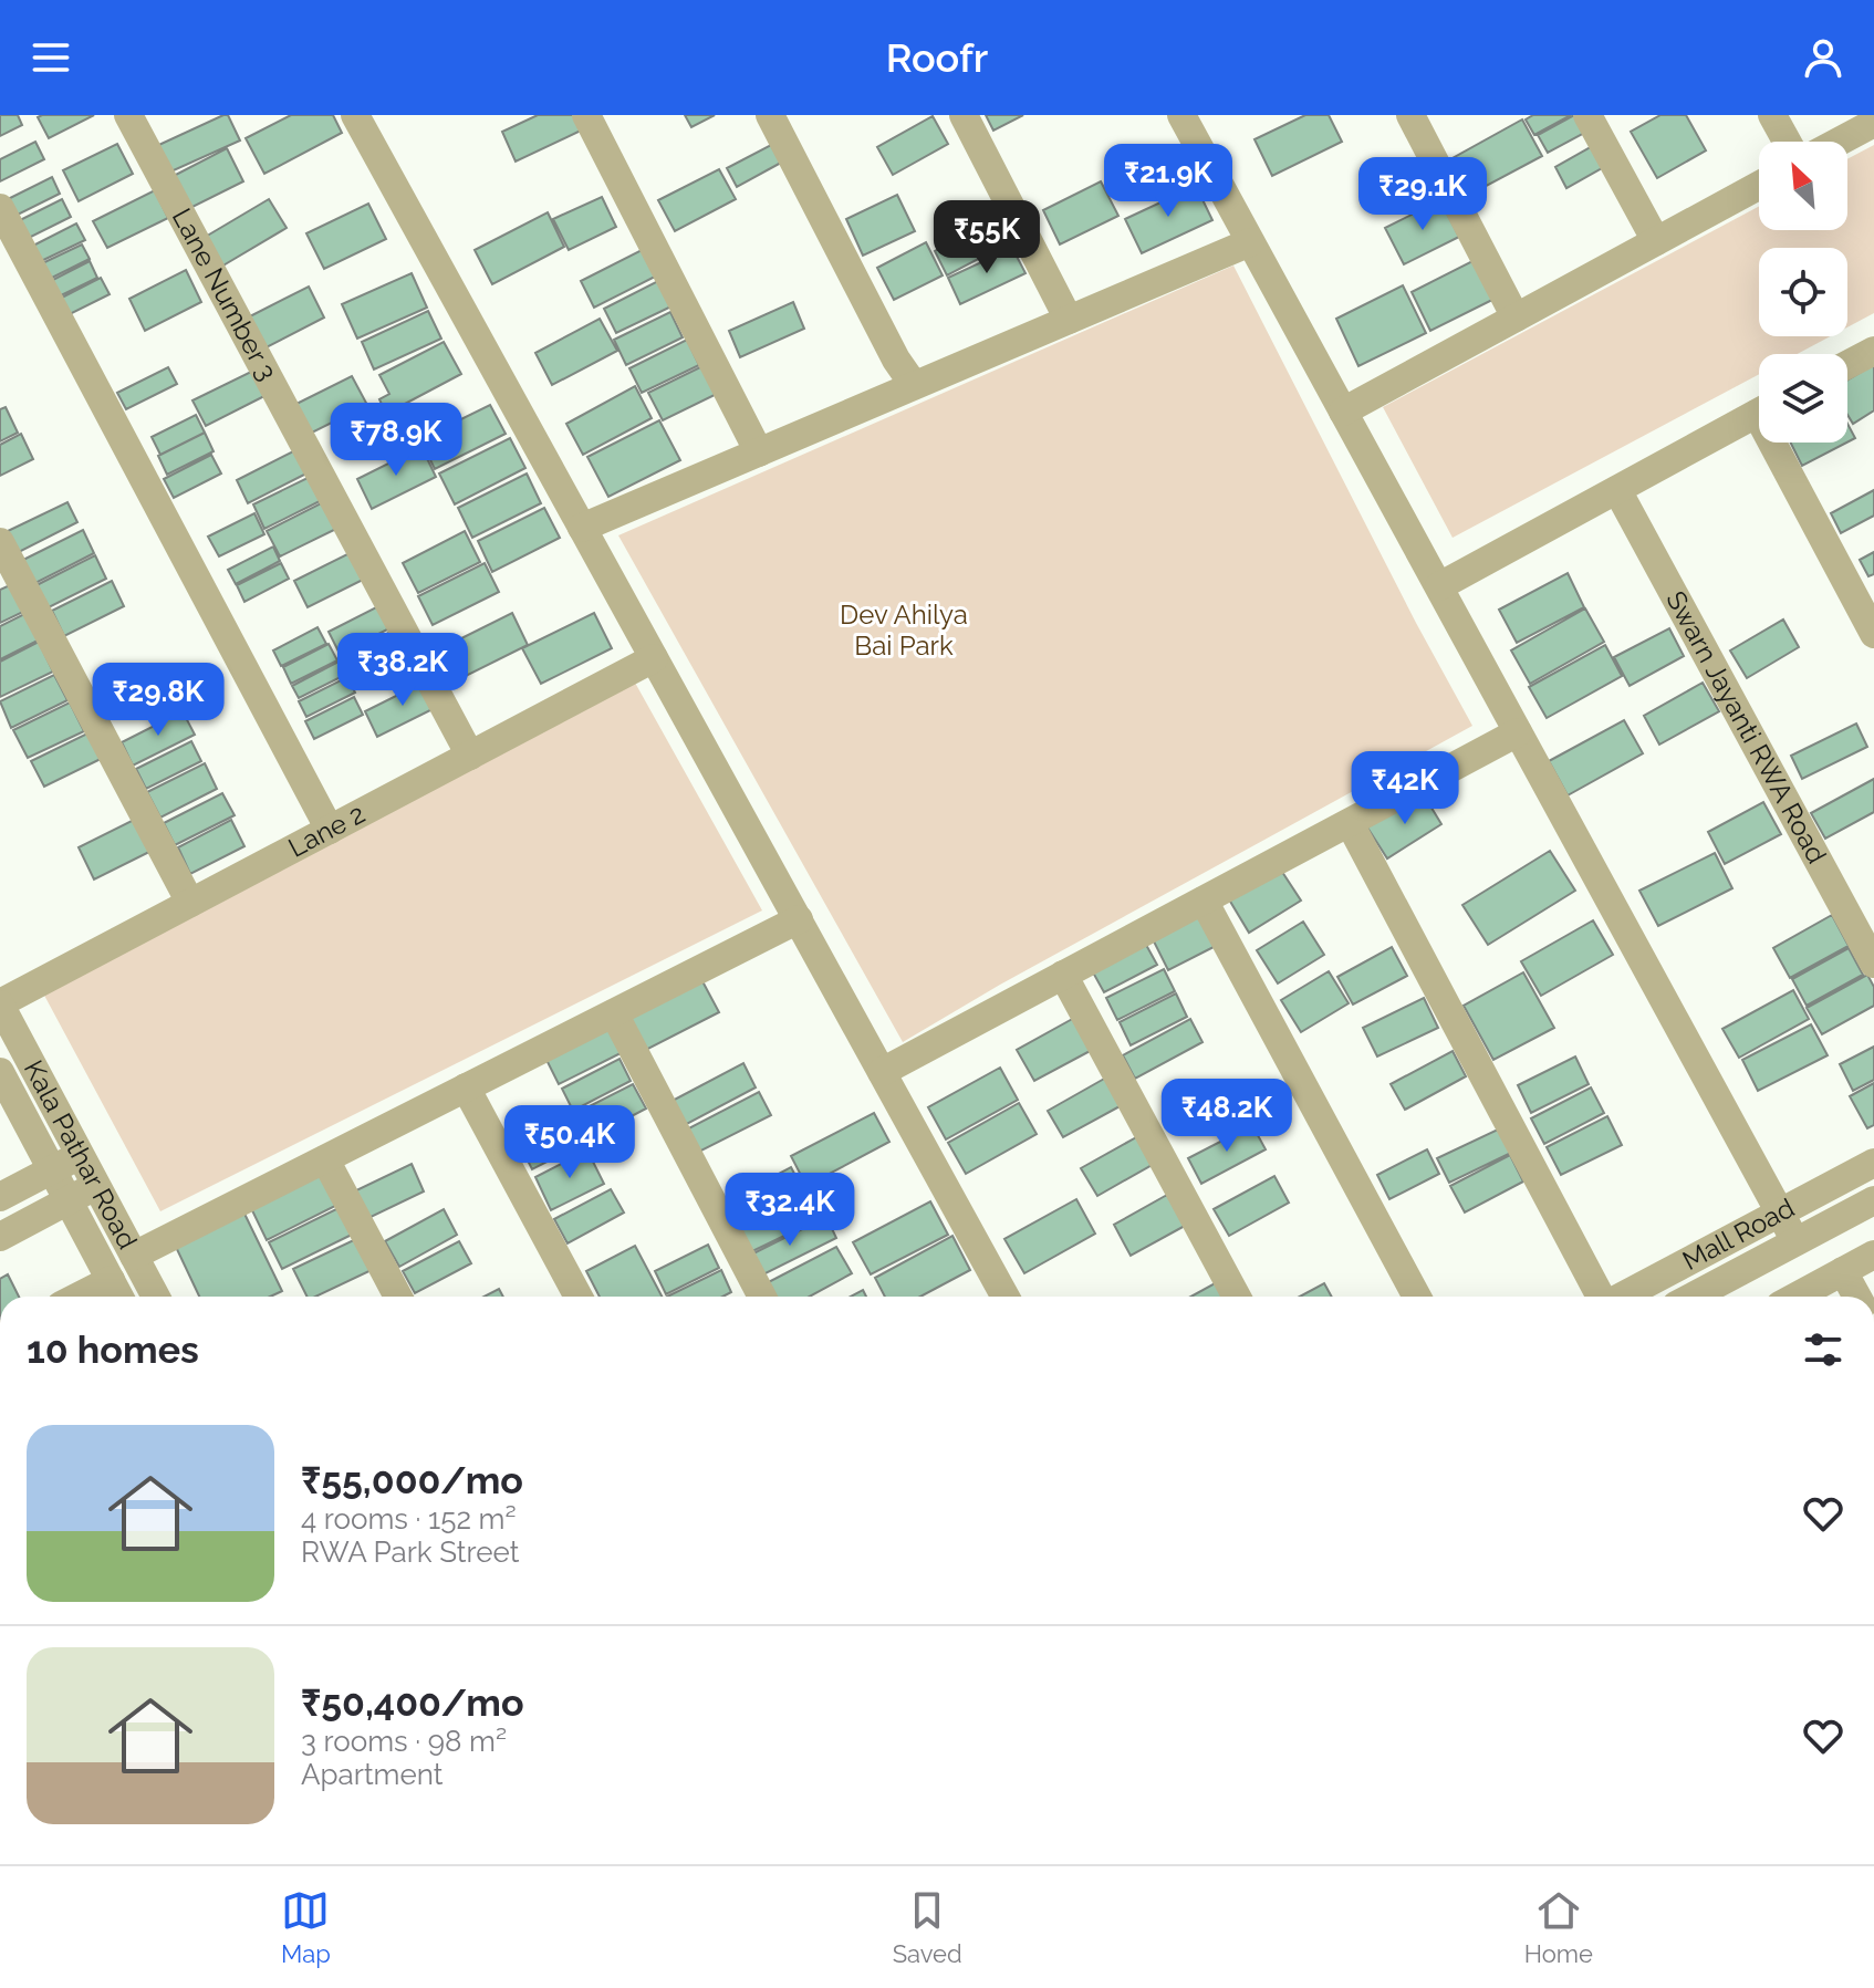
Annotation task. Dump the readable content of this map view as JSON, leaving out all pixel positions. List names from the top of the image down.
{
  "streets": {
    "street": [
      "Lane Number 3",
      "Swarn Jayanti RWA Road",
      "Lane 2",
      "Kala Pathar Road",
      "Mall Road"
    ]
  },
  "crossings": [
    ["Lane Number 3", "Lane 2"],
    ["Lane 2", "Kala Pathar Road"]
  ],
  "parks": ["Dev Ahilya Bai Park"],
  "north": "top left",
  "page": {
    "header": "Roofr",
    "price": [
      "₹21.9K",
      "₹29.1K",
      "₹55K",
      "₹78.9K",
      "₹38.2K",
      "₹29.8K",
      "₹42K",
      "₹48.2K",
      "₹50.4K",
      "₹32.4K"
    ],
    "heading": "10 homes",
    "list": [
      {
        "name": "₹55,000/mo",
        "note": "4 rooms · 152 m² · RWA Park Street"
      },
      {
        "name": "₹50,400/mo",
        "note": "3 rooms · 98 m² · Apartment"
      }
    ],
    "tabs": ["Map", "Saved", "Home"]
  }
}
